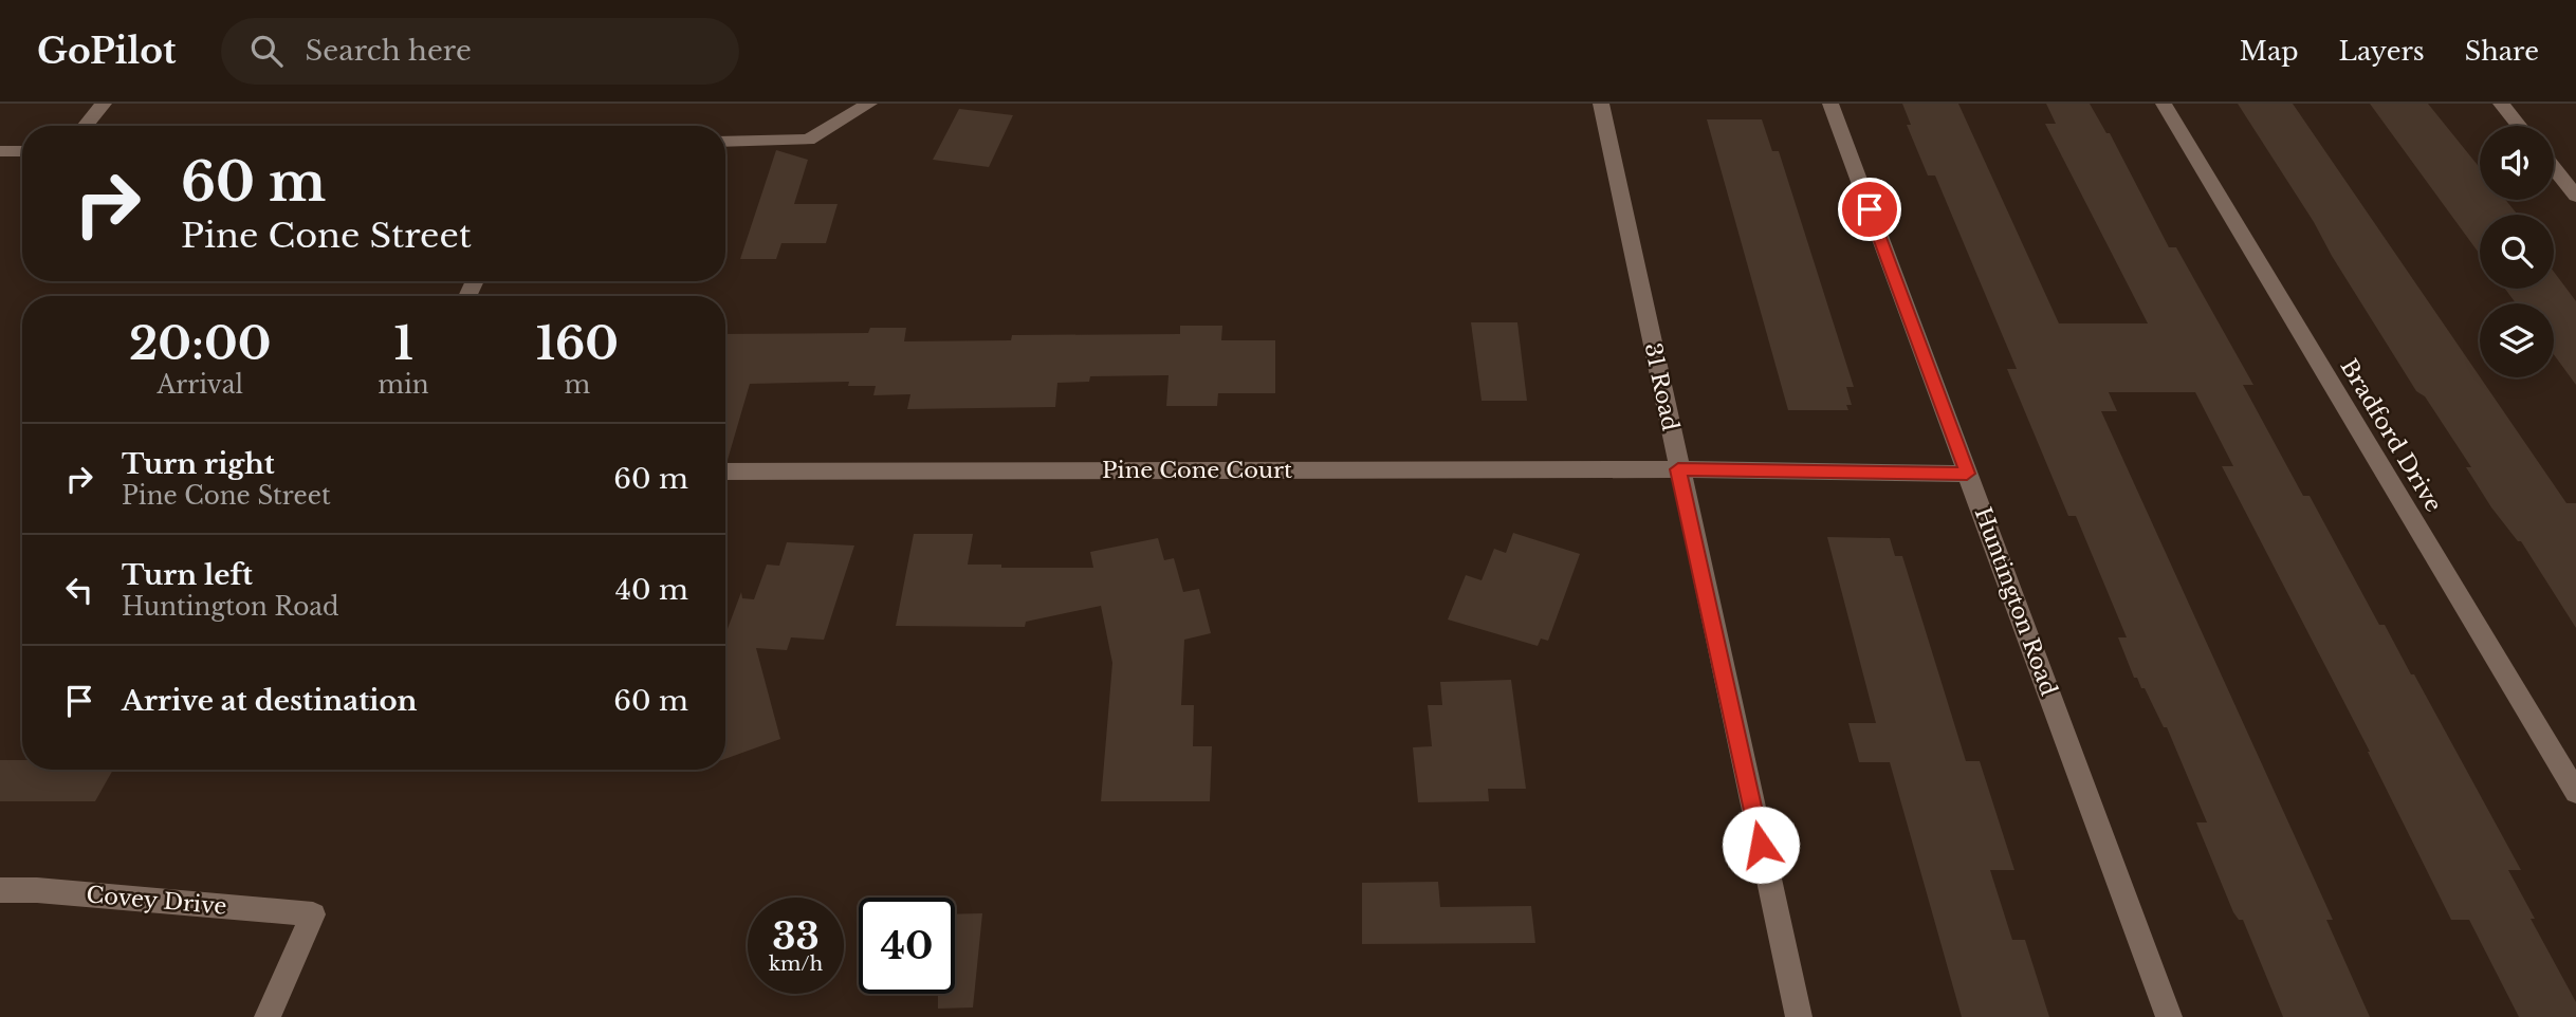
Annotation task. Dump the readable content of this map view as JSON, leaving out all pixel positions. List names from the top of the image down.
{
  "streets": {
    "street": [
      "31 Road",
      "Bradford Drive",
      "Pine Cone Court",
      "Huntington Road",
      "Covey Drive"
    ]
  },
  "crossings": [
    ["31 Road", "Pine Cone Court"],
    ["Pine Cone Court", "Huntington Road"]
  ],
  "page": {
    "header": "GoPilot",
    "search": "Search here",
    "nav": ["Map", "Layers", "Share"],
    "turn": ["60 m", "Pine Cone Street"],
    "eta": [
      "20:00",
      "Arrival",
      "1",
      "min",
      "160",
      "m"
    ],
    "list": [
      {
        "name": "Turn right",
        "note": "Pine Cone Street",
        "value": "60 m"
      },
      {
        "name": "Turn left",
        "note": "Huntington Road",
        "value": "40 m"
      },
      {
        "name": "Arrive at destination",
        "value": "60 m"
      }
    ],
    "speed": "33 km/h",
    "limit": "40"
  }
}
